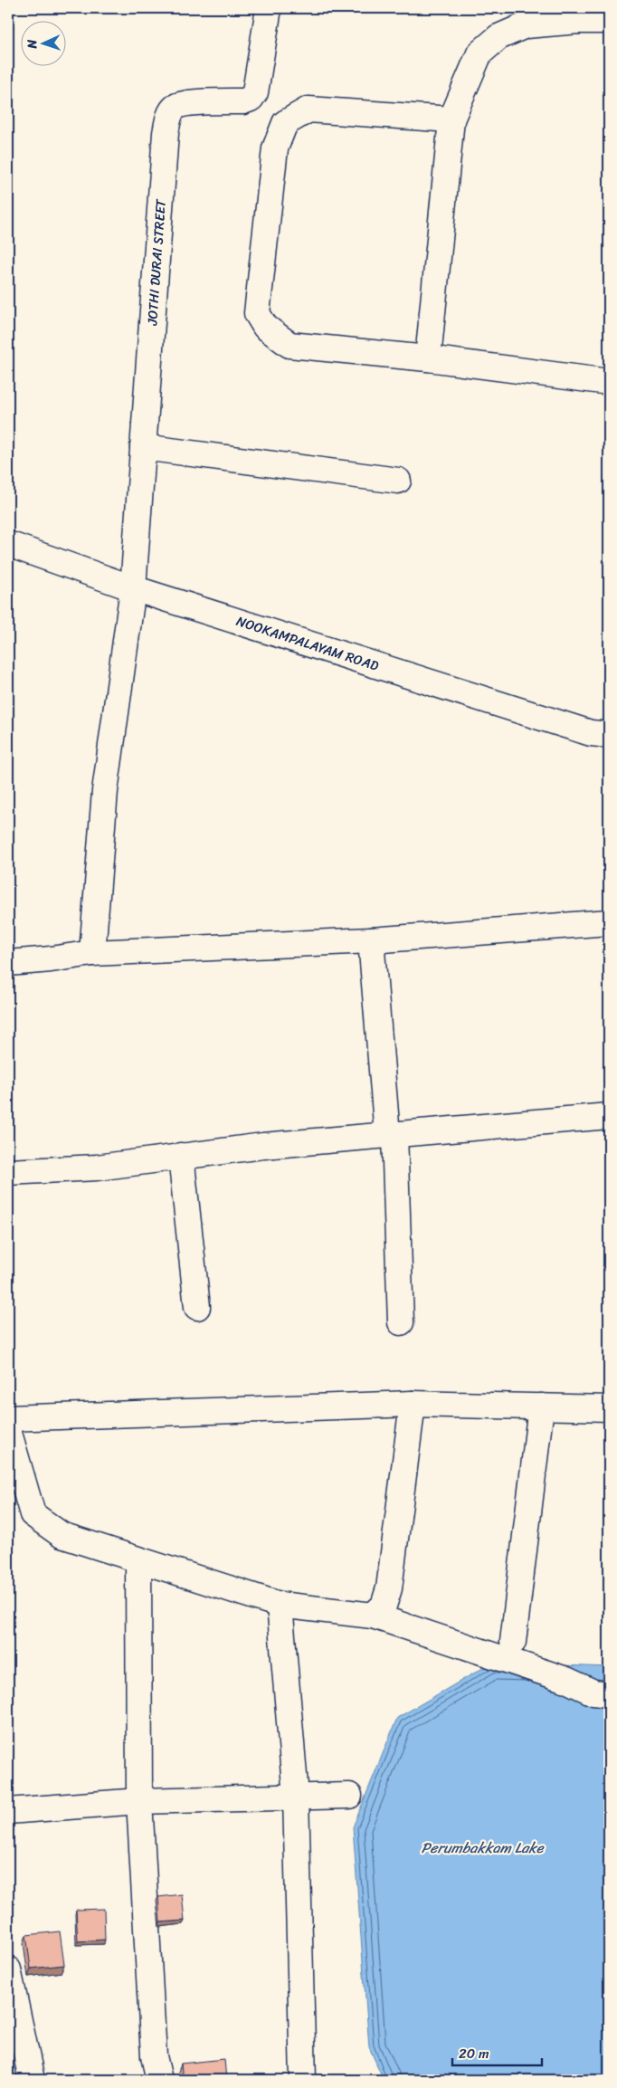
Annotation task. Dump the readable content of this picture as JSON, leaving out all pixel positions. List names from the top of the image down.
{
  "streets": {
    "street": ["JOTHI DURAI STREET", "NOOKAMPALAYAM ROAD"]
  },
  "crossings": [
    ["JOTHI DURAI STREET", "NOOKAMPALAYAM ROAD"]
  ],
  "water": ["Perumbakkam Lake"],
  "scale_bar": "20 m",
  "north": "left"
}
